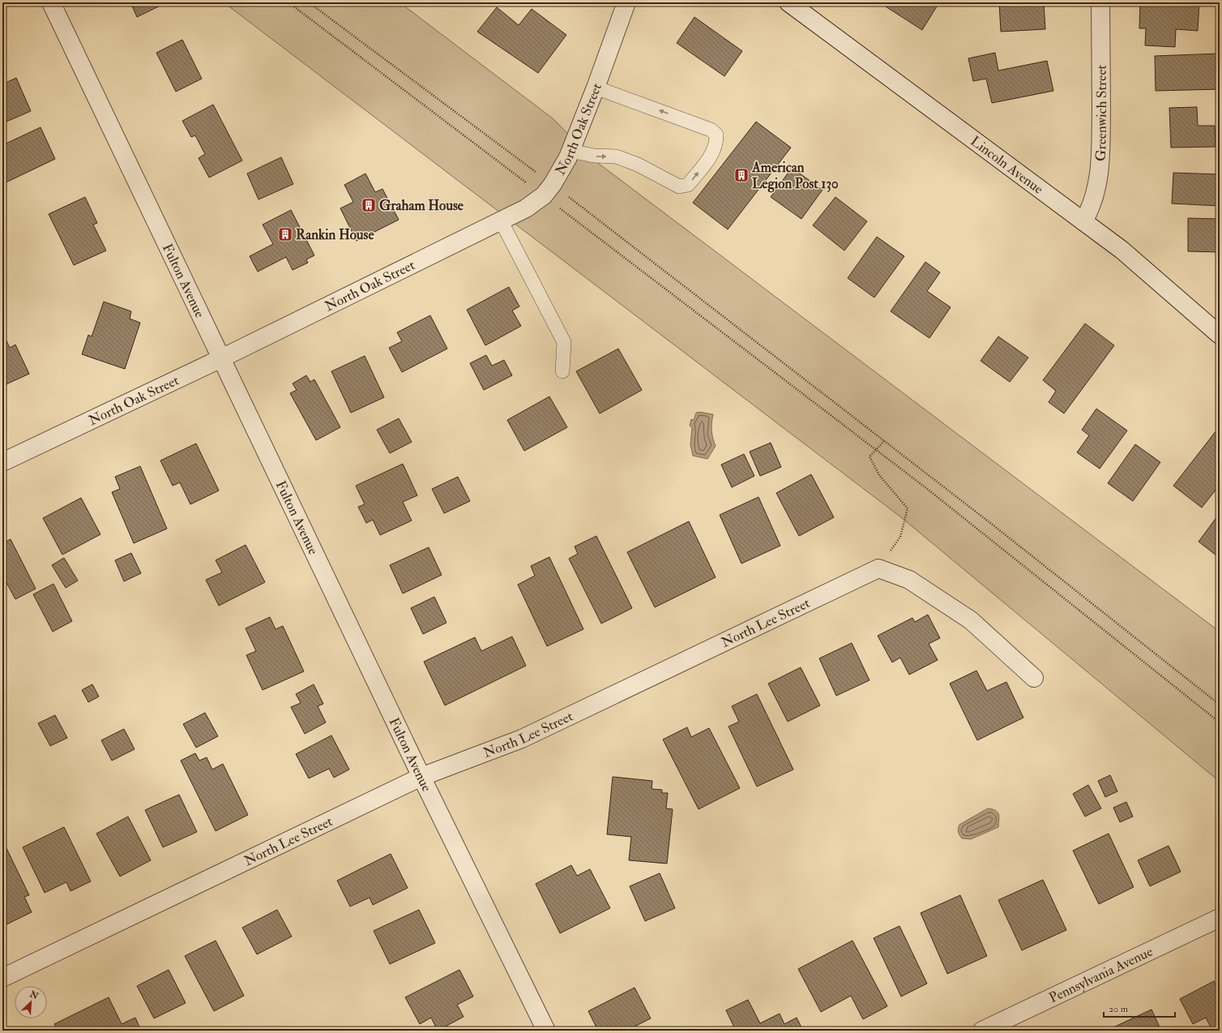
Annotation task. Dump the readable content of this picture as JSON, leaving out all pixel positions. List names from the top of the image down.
{
  "streets": {
    "street": [
      "Greenwich Street",
      "North Oak Street",
      "Lincoln Avenue",
      "Fulton Avenue",
      "North Lee Street",
      "Pennsylvania Avenue"
    ]
  },
  "crossings": [
    ["Greenwich Street", "Lincoln Avenue"],
    ["North Oak Street", "Fulton Avenue"],
    ["Fulton Avenue", "North Lee Street"]
  ],
  "places": {
    "building": ["American Legion Post 130", "Graham House", "Rankin House"]
  },
  "scale_bar": "20 m",
  "north": "top right"
}
